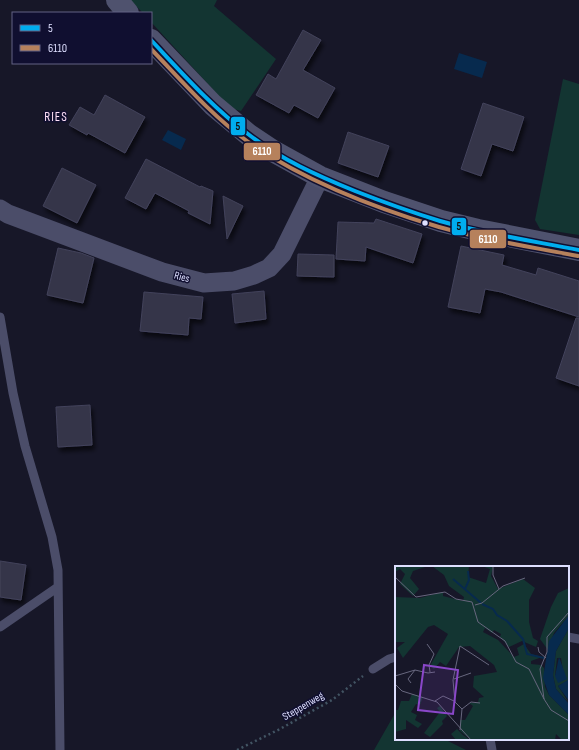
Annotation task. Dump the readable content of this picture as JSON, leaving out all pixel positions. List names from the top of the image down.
{
  "streets": {
    "street": ["Ries"],
    "path": ["Steppenweg"]
  },
  "districts": ["RIES"],
  "lines": ["transit line 5", "transit line 6110"],
  "legend": ["5", "6110"]
}
